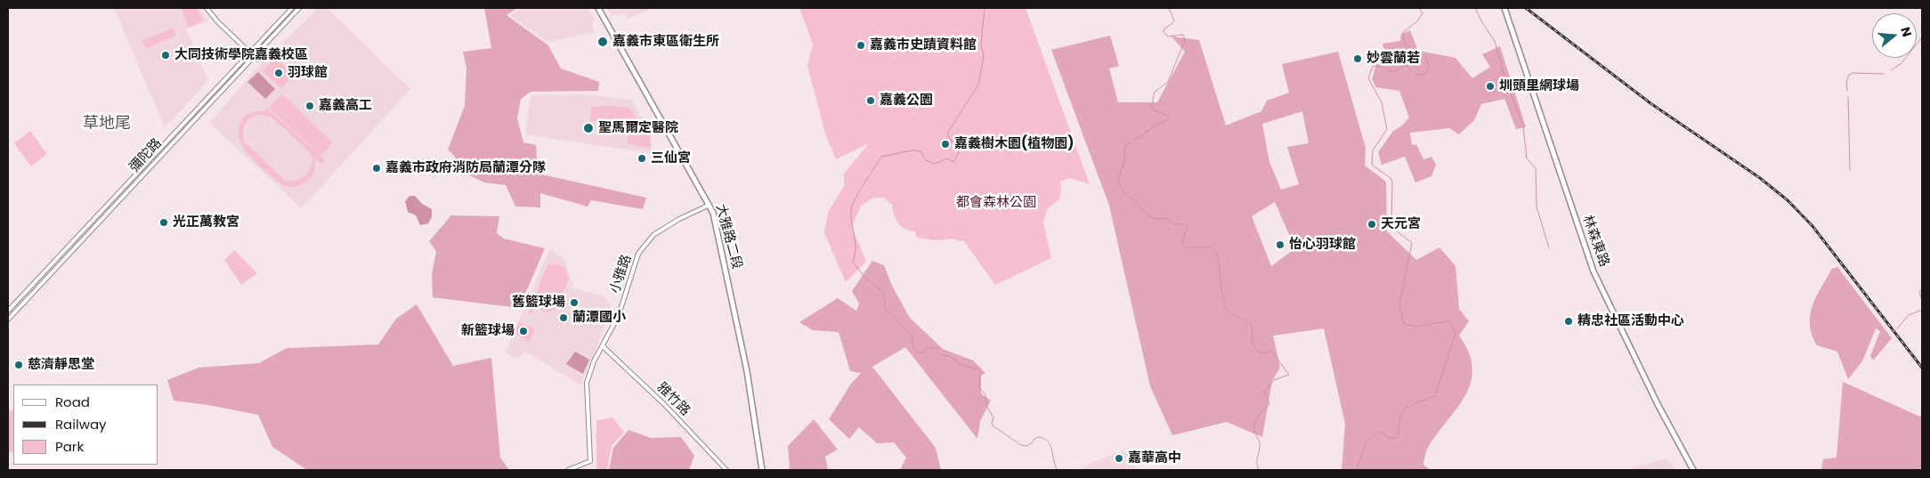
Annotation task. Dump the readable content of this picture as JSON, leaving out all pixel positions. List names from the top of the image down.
{
  "streets": {
    "main road": ["大雅路二段", "林森東路"],
    "street": ["彌陀路", "小雅路", "雅竹路"]
  },
  "crossings": [
    ["大雅路二段", "小雅路"],
    ["小雅路", "雅竹路"]
  ],
  "districts": ["草地尾"],
  "parks": ["都會森林公園"],
  "places": [
    "嘉義市東區衛生所",
    "嘉義市史蹟資料館",
    "大同技術學院嘉義校區",
    "妙雲蘭若",
    "羽球館",
    "圳頭里網球場",
    "嘉義公園",
    "嘉義高工",
    "聖馬爾定醫院",
    "嘉義樹木園(植物園)",
    "三仙宮",
    "嘉義市政府消防局蘭潭分隊",
    "光正萬教宮",
    "天元宮",
    "怡心羽球館",
    "舊籃球場",
    "蘭潭國小",
    "精忠社區活動中心",
    "新籃球場",
    "慈濟靜思堂",
    "嘉華高中"
  ],
  "legend": ["Road", "Railway", "Park"],
  "north": "right"
}
